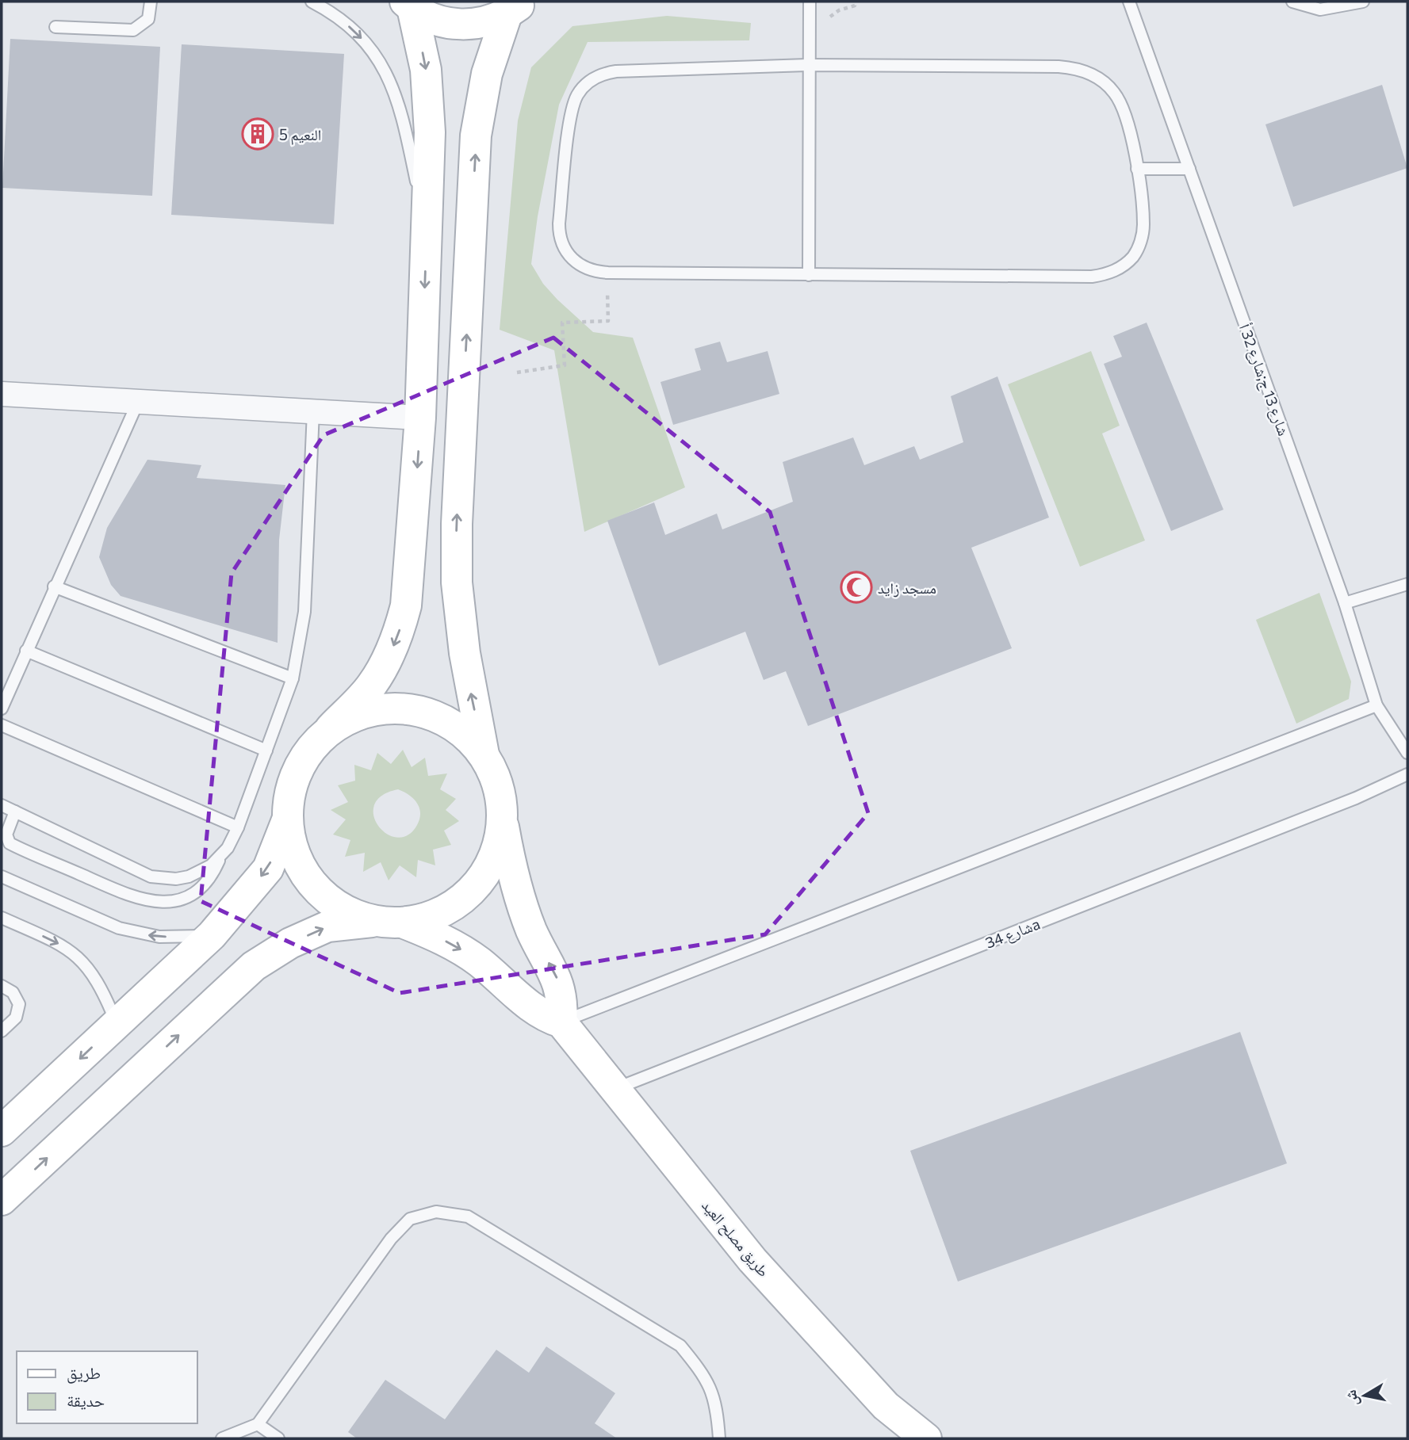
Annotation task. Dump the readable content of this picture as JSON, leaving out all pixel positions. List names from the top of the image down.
{
  "streets": {
    "street": ["طريق مصلح العيد"],
    "lane": ["شارع 13 ج;شارع 32 أ", "شارع 34a"]
  },
  "crossings": [
    ["شارع 34a", "طريق مصلح العيد"]
  ],
  "places": {
    "building": ["النعيم 5"],
    "mosque": ["مسجد زايد"]
  },
  "legend": ["طريق", "حديقة"],
  "north": "left"
}
